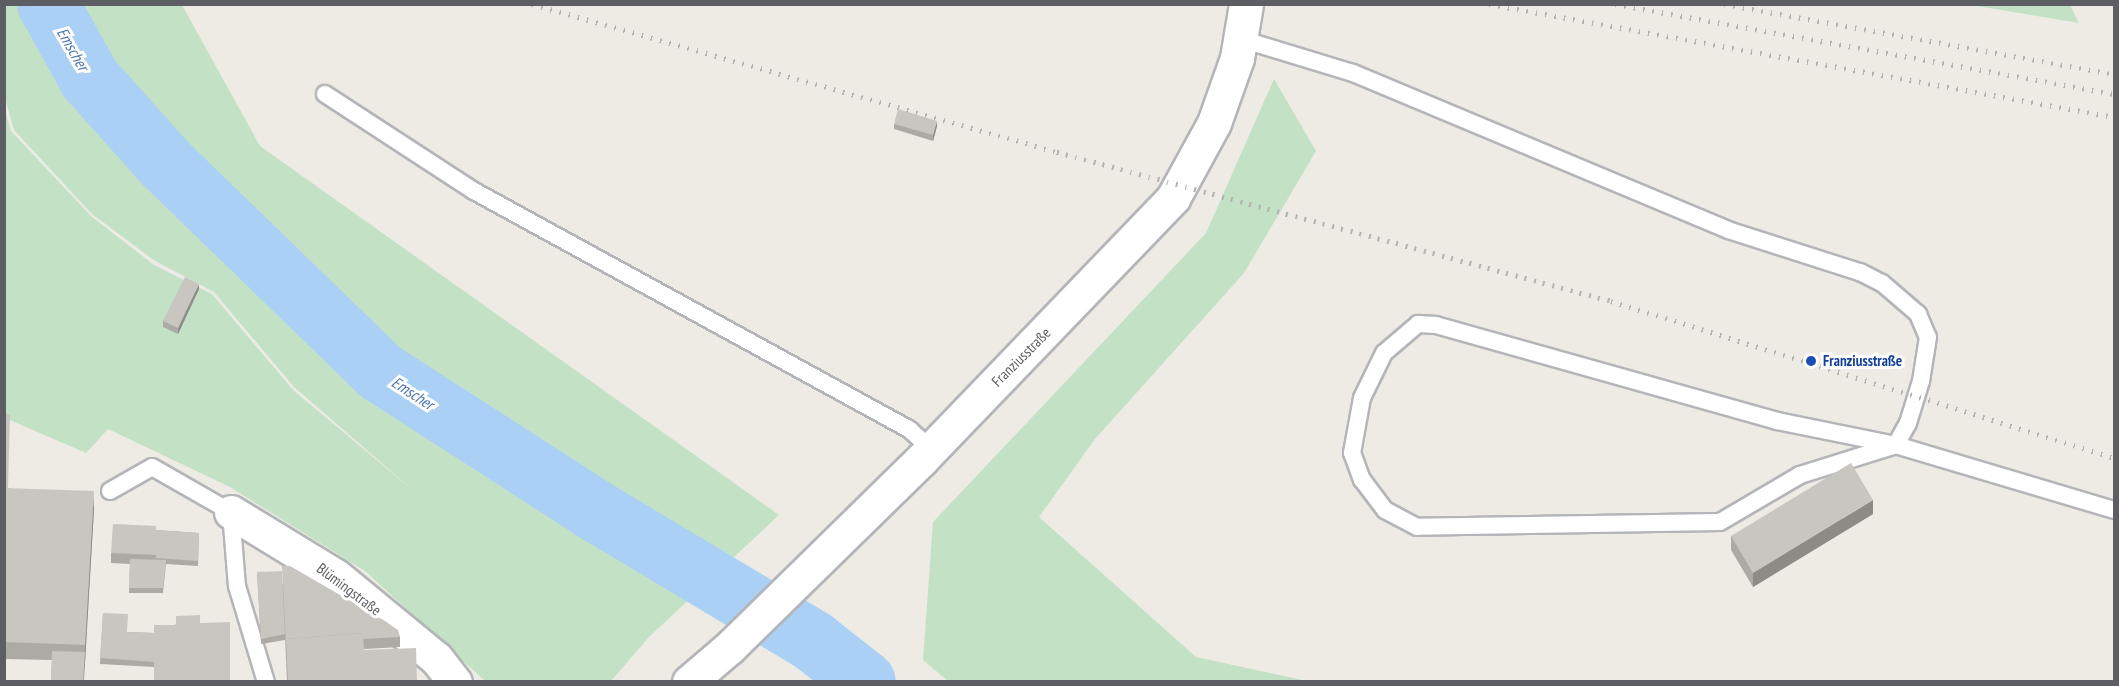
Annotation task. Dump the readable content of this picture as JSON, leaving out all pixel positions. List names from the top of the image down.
{
  "streets": {
    "street": ["Franziusstraße", "Blümingstraße"]
  },
  "water": ["Emscher"],
  "places": ["Franziusstraße"]
}
